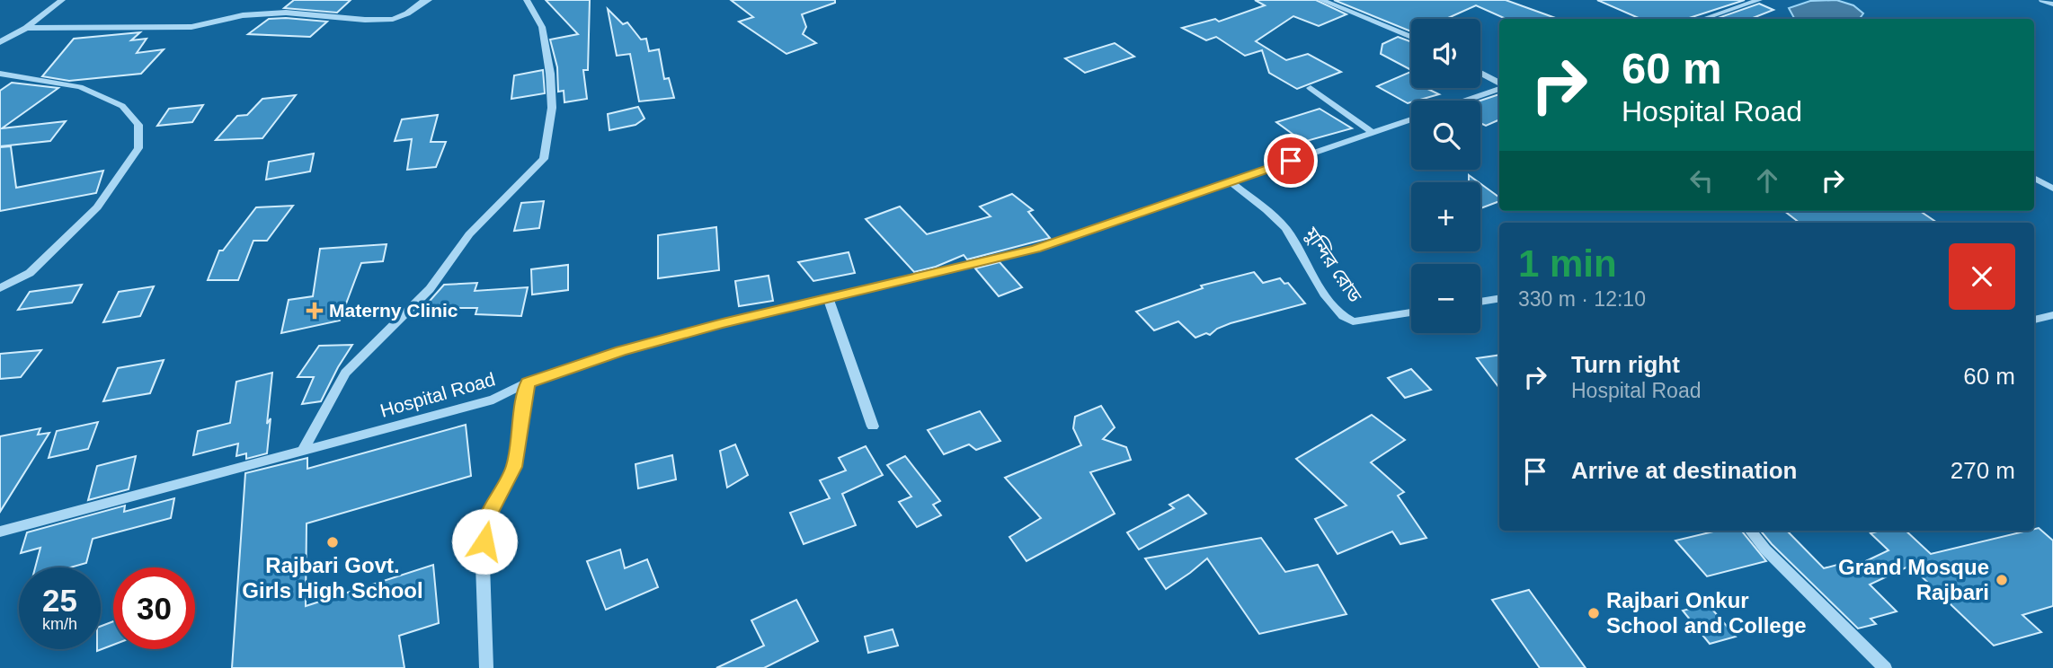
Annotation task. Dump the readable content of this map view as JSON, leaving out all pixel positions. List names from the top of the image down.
{
  "streets": {
    "street": ["মুন্দির রোড", "Hospital Road"]
  },
  "crossings": [
    ["মুন্দির রোড", "Hospital Road"]
  ],
  "places": {
    "health": ["Materny Clinic"],
    "other": ["Rajbari Govt. Girls High School", "Grand Mosque Rajbari", "Rajbari Onkur School and College"]
  },
  "page": {
    "map_buttons": ["+", "−"],
    "turn": ["60 m", "Hospital Road"],
    "heading": ["1 min", "330 m · 12:10"],
    "list": [
      {
        "name": "Turn right",
        "note": "Hospital Road",
        "value": "60 m"
      },
      {
        "name": "Arrive at destination",
        "value": "270 m"
      }
    ],
    "speed": "25 km/h",
    "limit": "30"
  }
}
